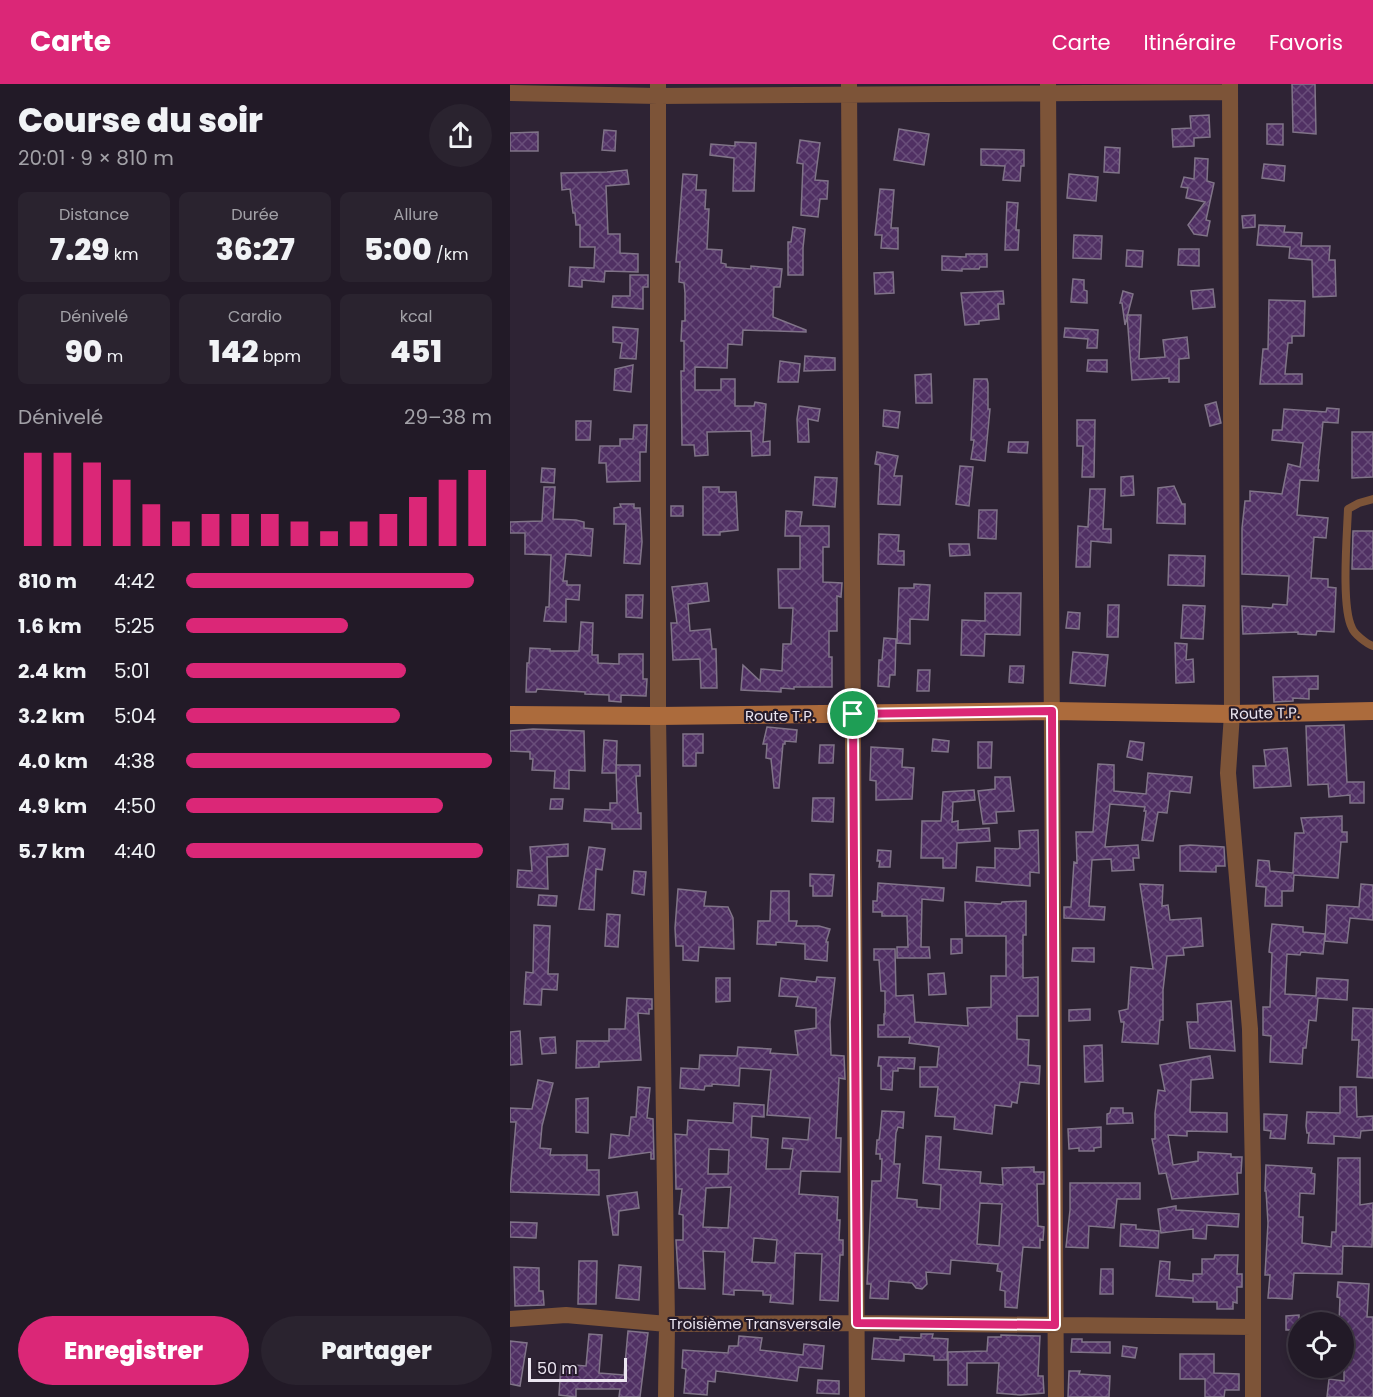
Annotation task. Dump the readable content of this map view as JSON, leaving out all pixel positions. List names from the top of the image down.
{
  "streets": {
    "street": ["Route T.P.", "Troisième Transversale"]
  },
  "scale_bar": "50 m",
  "page": {
    "header": "Carte",
    "nav": ["Carte", "Itinéraire", "Favoris"],
    "heading": ["Course du soir", "20:01 · 9 × 810 m"],
    "stats": [
      ["Distance", "7.29 km"],
      ["Durée", "36:27"],
      ["Allure", "5:00 /km"],
      ["Dénivelé", "90 m"],
      ["Cardio", "142 bpm"],
      ["kcal", "451"]
    ],
    "chart": ["Dénivelé", "29–38 m"],
    "list": [
      {
        "name": "810 m",
        "note": "4:42"
      },
      {
        "name": "1.6 km",
        "note": "5:25"
      },
      {
        "name": "2.4 km",
        "note": "5:01"
      },
      {
        "name": "3.2 km",
        "note": "5:04"
      },
      {
        "name": "4.0 km",
        "note": "4:38"
      },
      {
        "name": "4.9 km",
        "note": "4:50"
      },
      {
        "name": "5.7 km",
        "note": "4:40"
      }
    ],
    "buttons": ["Enregistrer", "Partager"],
    "scale": "50 m"
  }
}
